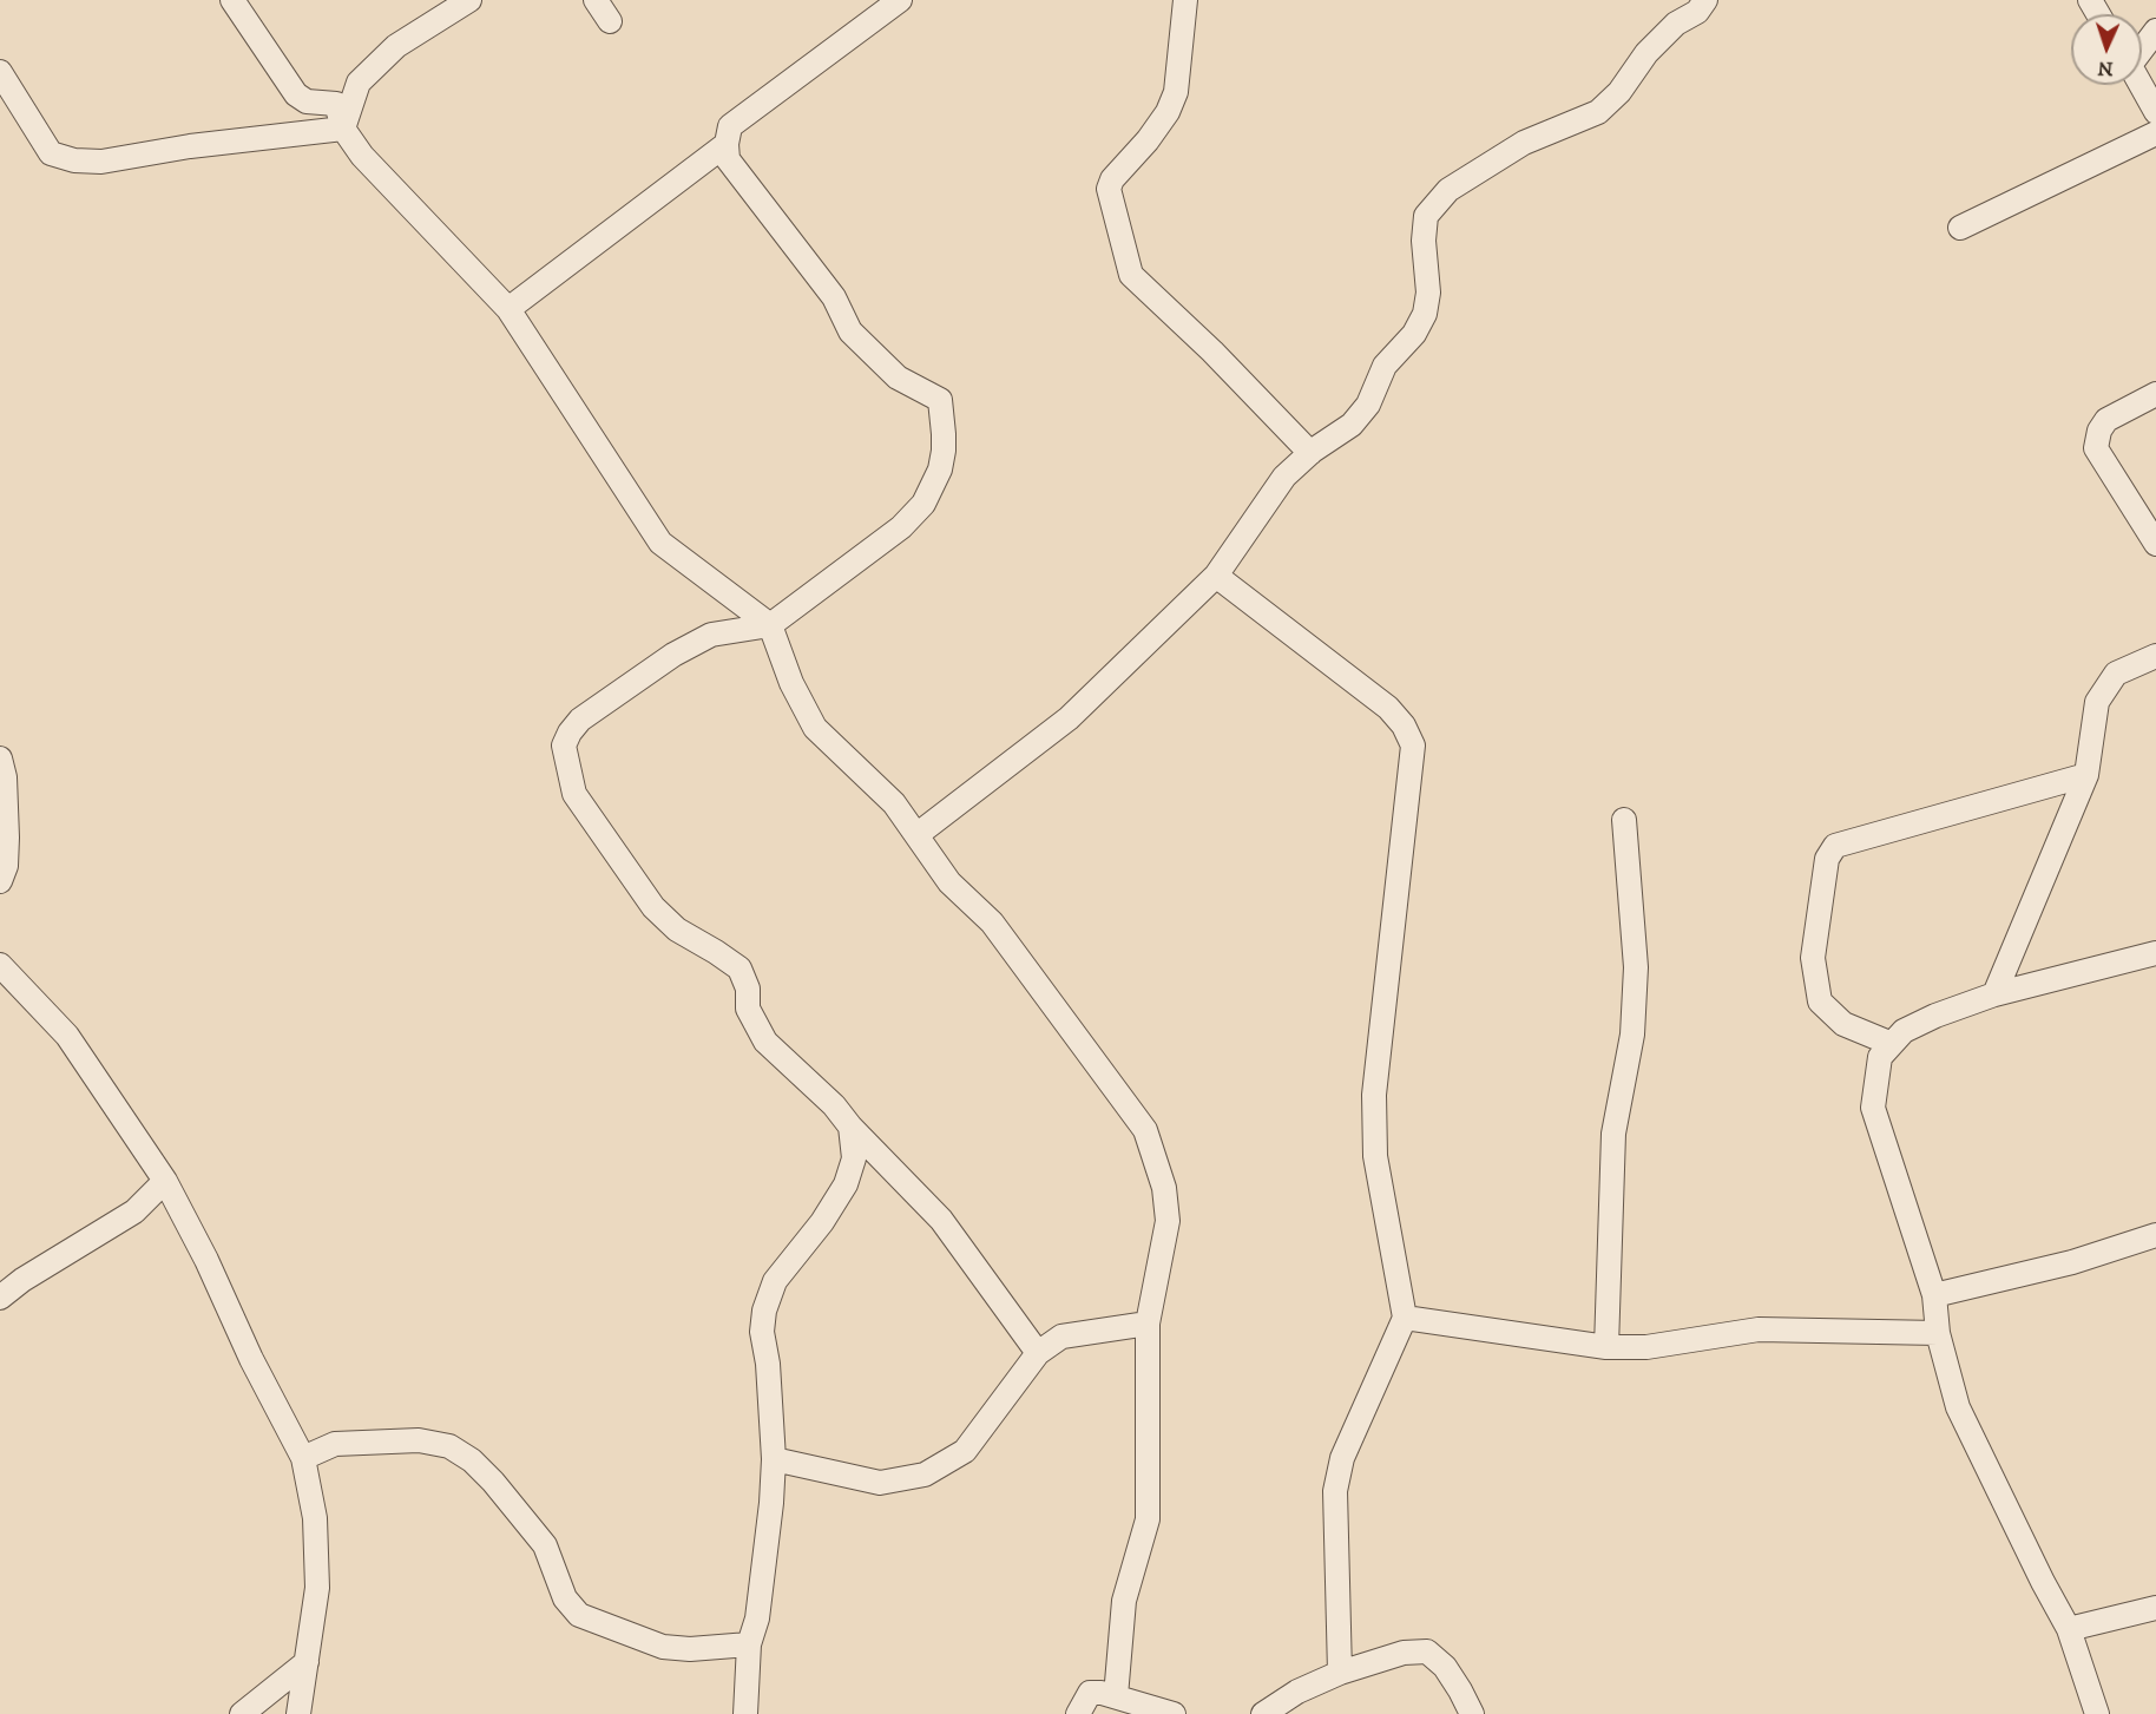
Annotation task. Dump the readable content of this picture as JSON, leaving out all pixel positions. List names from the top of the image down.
{
  "north": "bottom"
}
